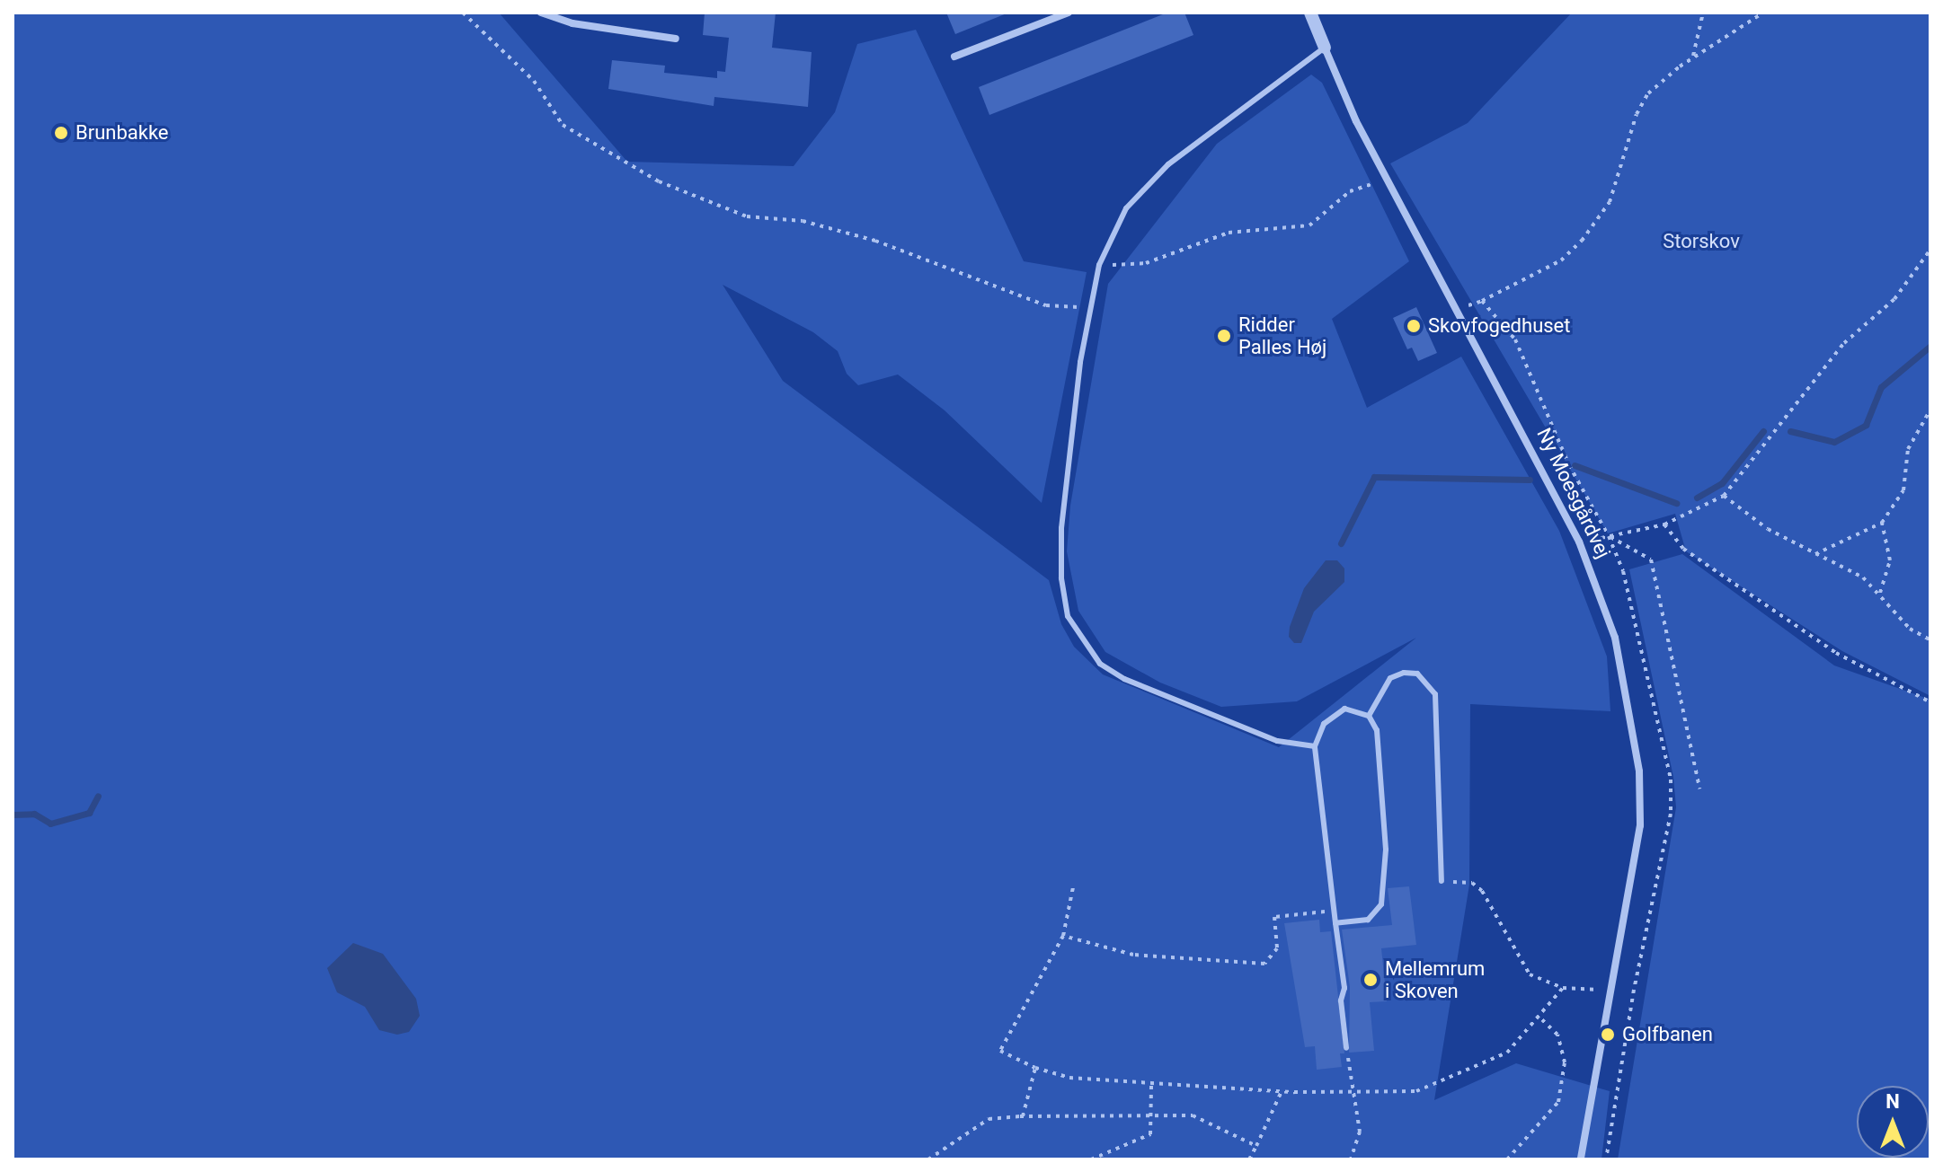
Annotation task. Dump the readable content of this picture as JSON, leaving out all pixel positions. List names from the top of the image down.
{
  "streets": {
    "street": ["Ny Moesgårdvej"]
  },
  "parks": ["Storskov"],
  "places": [
    "Brunbakke",
    "Skovfogedhuset",
    "Ridder Palles Høj",
    "Mellemrum i Skoven",
    "Golfbanen"
  ],
  "north": "top"
}
